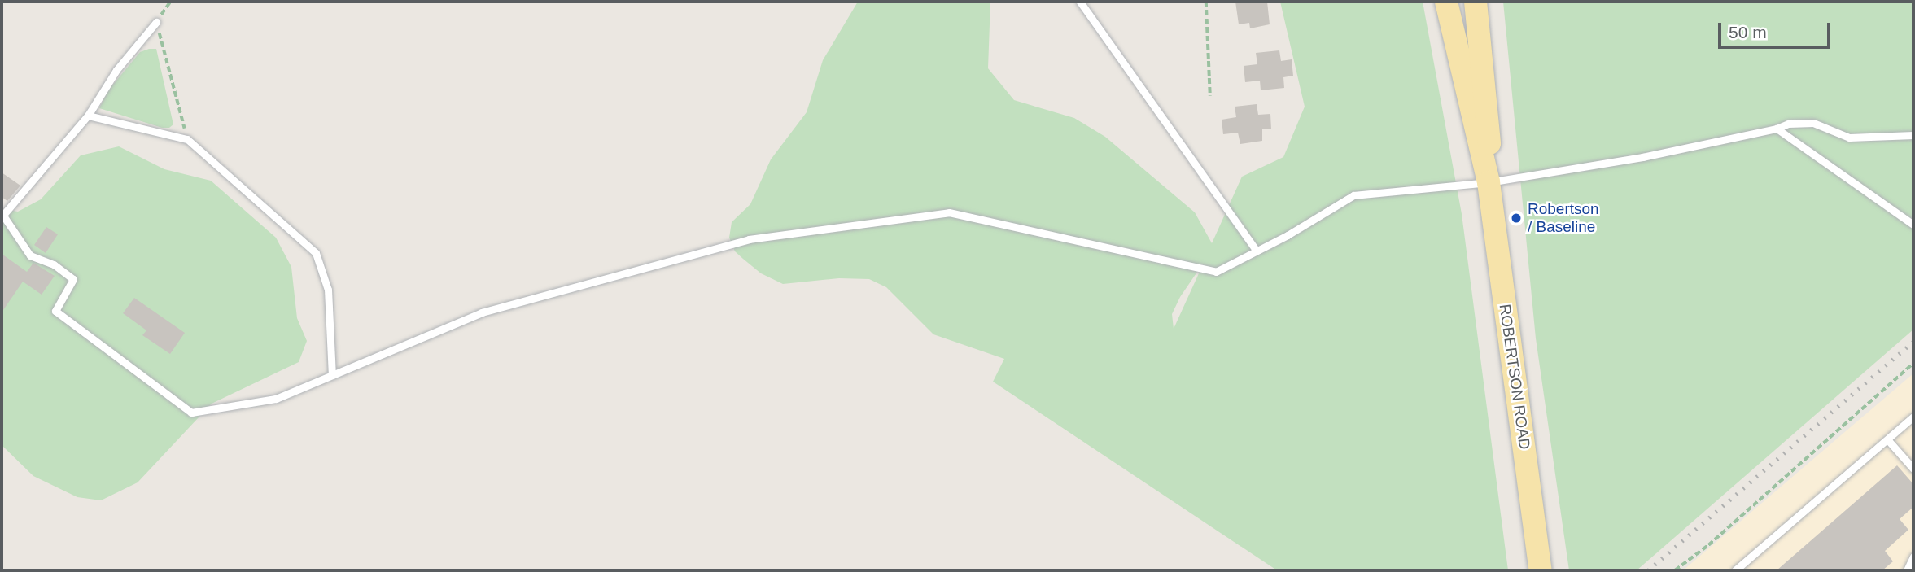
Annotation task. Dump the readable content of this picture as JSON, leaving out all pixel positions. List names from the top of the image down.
{
  "streets": {
    "main road": ["ROBERTSON ROAD"]
  },
  "places": ["Robertson / Baseline"],
  "scale_bar": "50 m"
}
